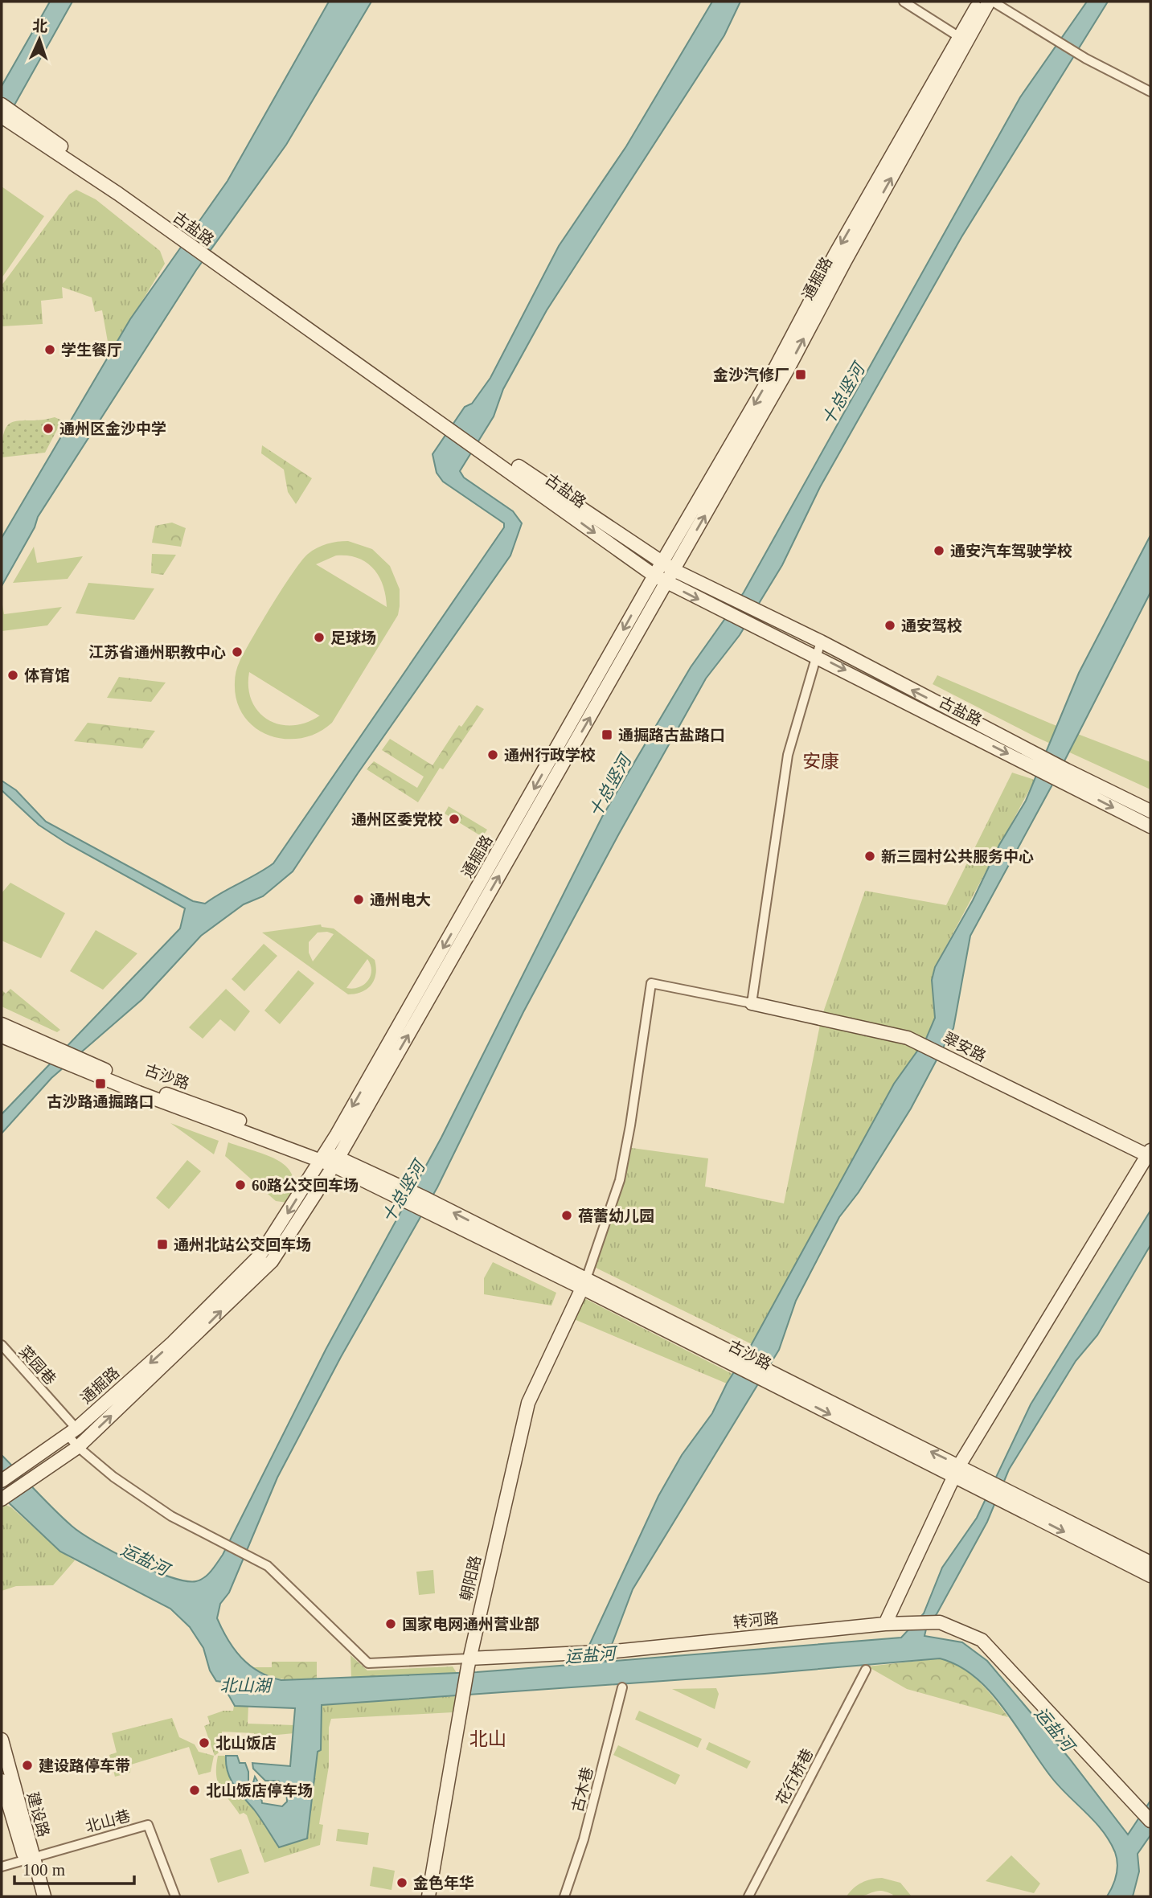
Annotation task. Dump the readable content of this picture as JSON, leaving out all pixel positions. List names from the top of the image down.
{
  "streets": {
    "main road": [
      "古盐路",
      "通掘路",
      "翠安路",
      "古沙路",
      "朝阳路",
      "转河路",
      "建设路"
    ],
    "street": [
      "菜园巷",
      "花行桥巷",
      "古木巷",
      "北山巷"
    ]
  },
  "crossings": [
    ["古盐路", "通掘路"],
    ["通掘路", "古沙路"],
    ["通掘路", "菜园巷"],
    ["古沙路", "朝阳路"],
    ["菜园巷", "朝阳路"],
    ["菜园巷", "转河路"],
    ["朝阳路", "转河路"],
    ["建设路", "北山巷"]
  ],
  "districts": ["安康", "北山"],
  "water": ["十总竖河", "运盐河", "北山湖"],
  "places": {
    "other": [
      "学生餐厅",
      "通州区金沙中学",
      "通安汽车驾驶学校",
      "通安驾校",
      "足球场",
      "江苏省通州职教中心",
      "体育馆",
      "通州行政学校",
      "通州区委党校",
      "新三园村公共服务中心",
      "通州电大",
      "60路公交回车场",
      "蓓蕾幼儿园",
      "国家电网通州营业部",
      "北山饭店",
      "建设路停车带",
      "北山饭店停车场",
      "金色年华"
    ],
    "transit": [
      "金沙汽修厂",
      "通掘路古盐路口",
      "古沙路通掘路口",
      "通州北站公交回车场"
    ]
  },
  "scale_bar": "100 m",
  "north": "top"
}
